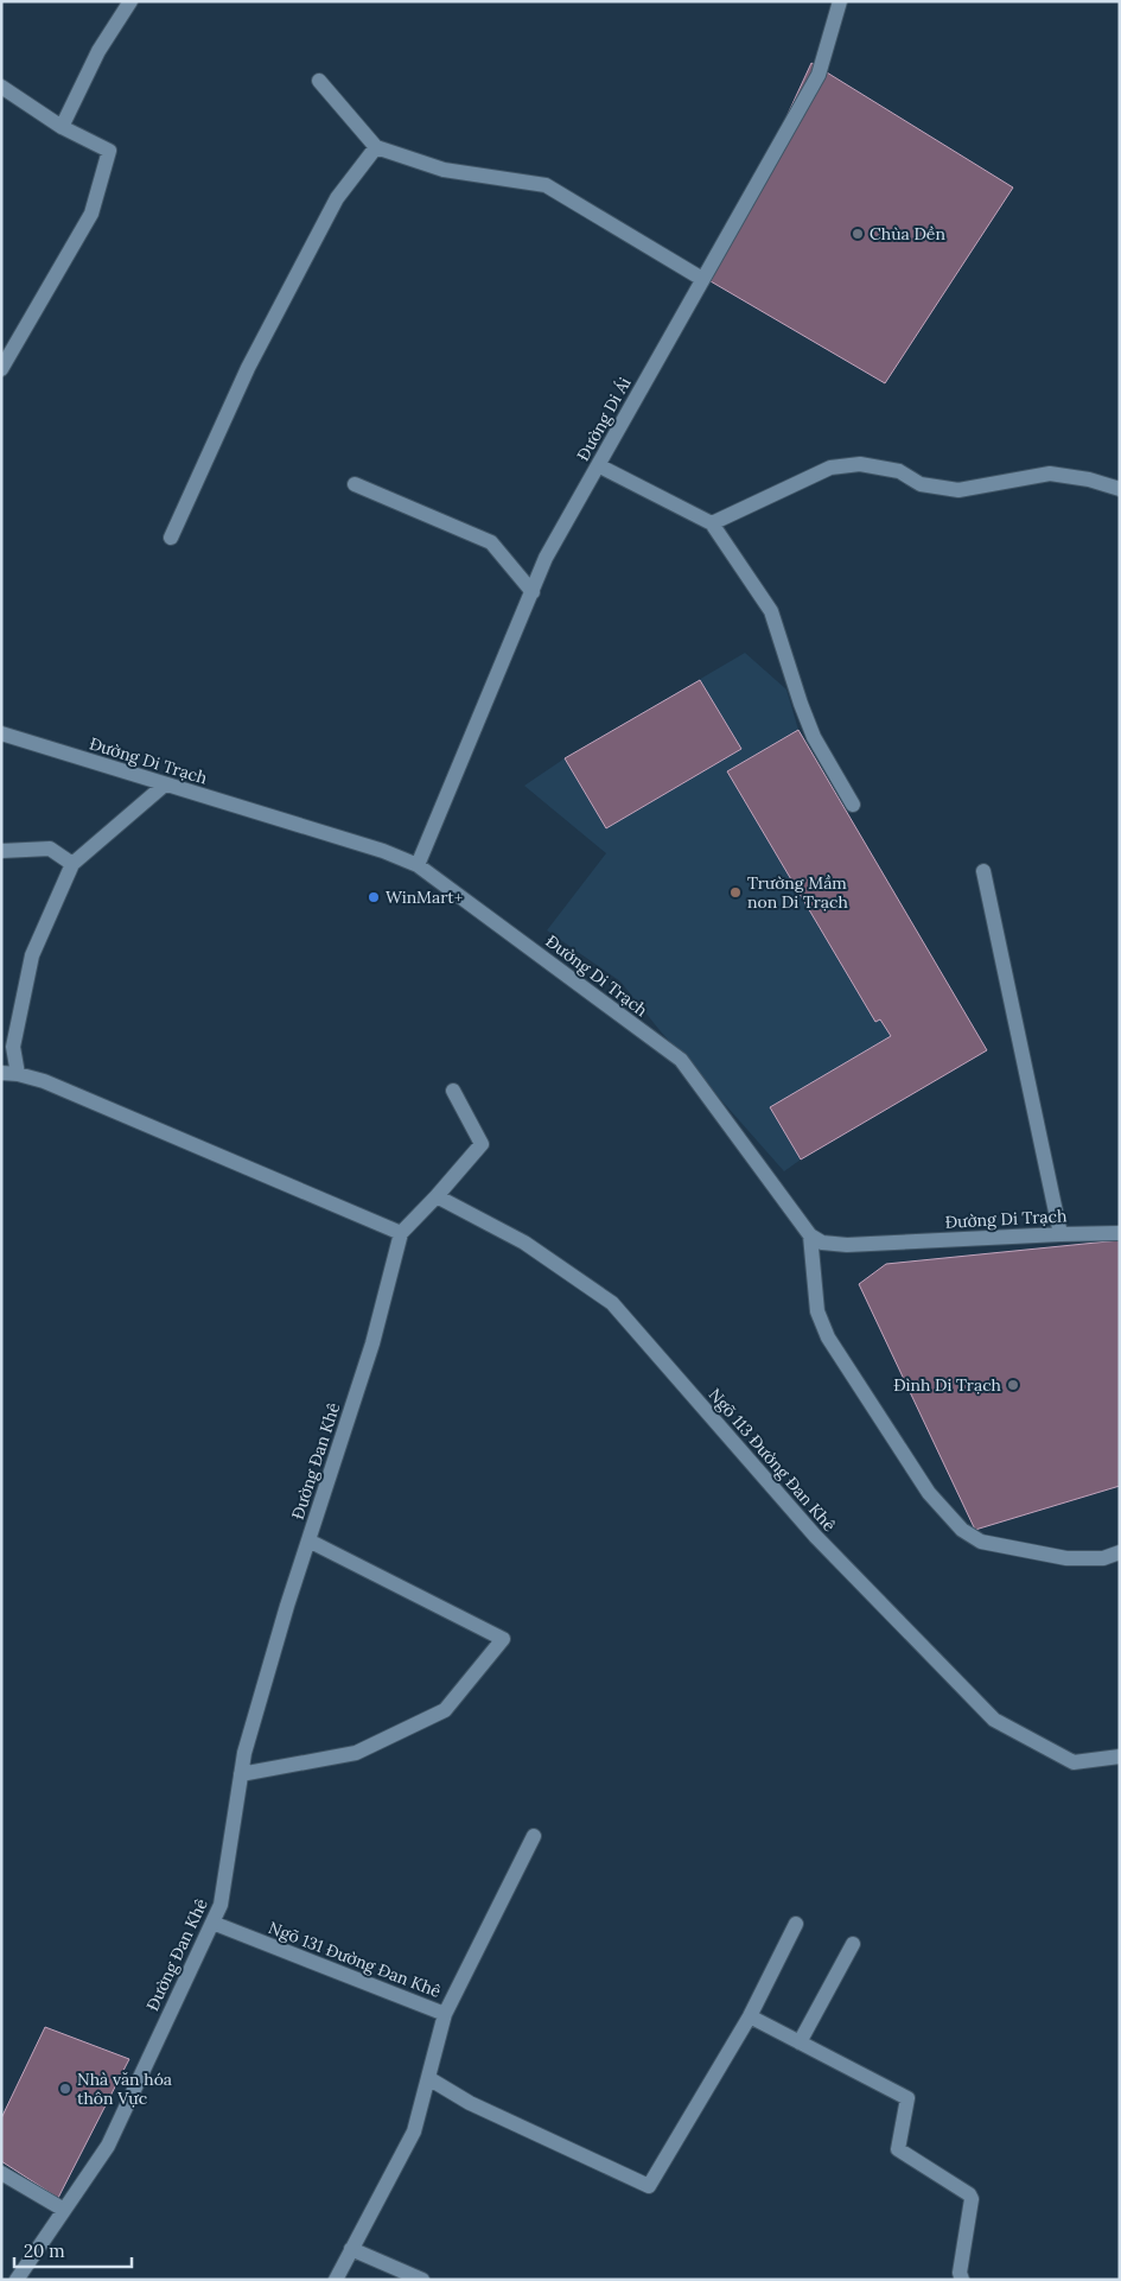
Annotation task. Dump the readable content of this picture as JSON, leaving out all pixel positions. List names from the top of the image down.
{
  "streets": {
    "street": [
      "Đường Di Ái",
      "Đường Di Trạch",
      "Ngõ 113 Đường Đan Khê",
      "Đường Đan Khê",
      "Ngõ 131 Đường Đan Khê"
    ]
  },
  "crossings": [
    ["Đường Di Ái", "Đường Di Trạch"],
    ["Đường Đan Khê", "Ngõ 131 Đường Đan Khê"]
  ],
  "places": [
    "Chùa Dền",
    "Trường Mầm non Di Trạch",
    "WinMart+",
    "Đình Di Trạch",
    "Nhà văn hóa thôn Vực"
  ],
  "scale_bar": "20 m"
}
